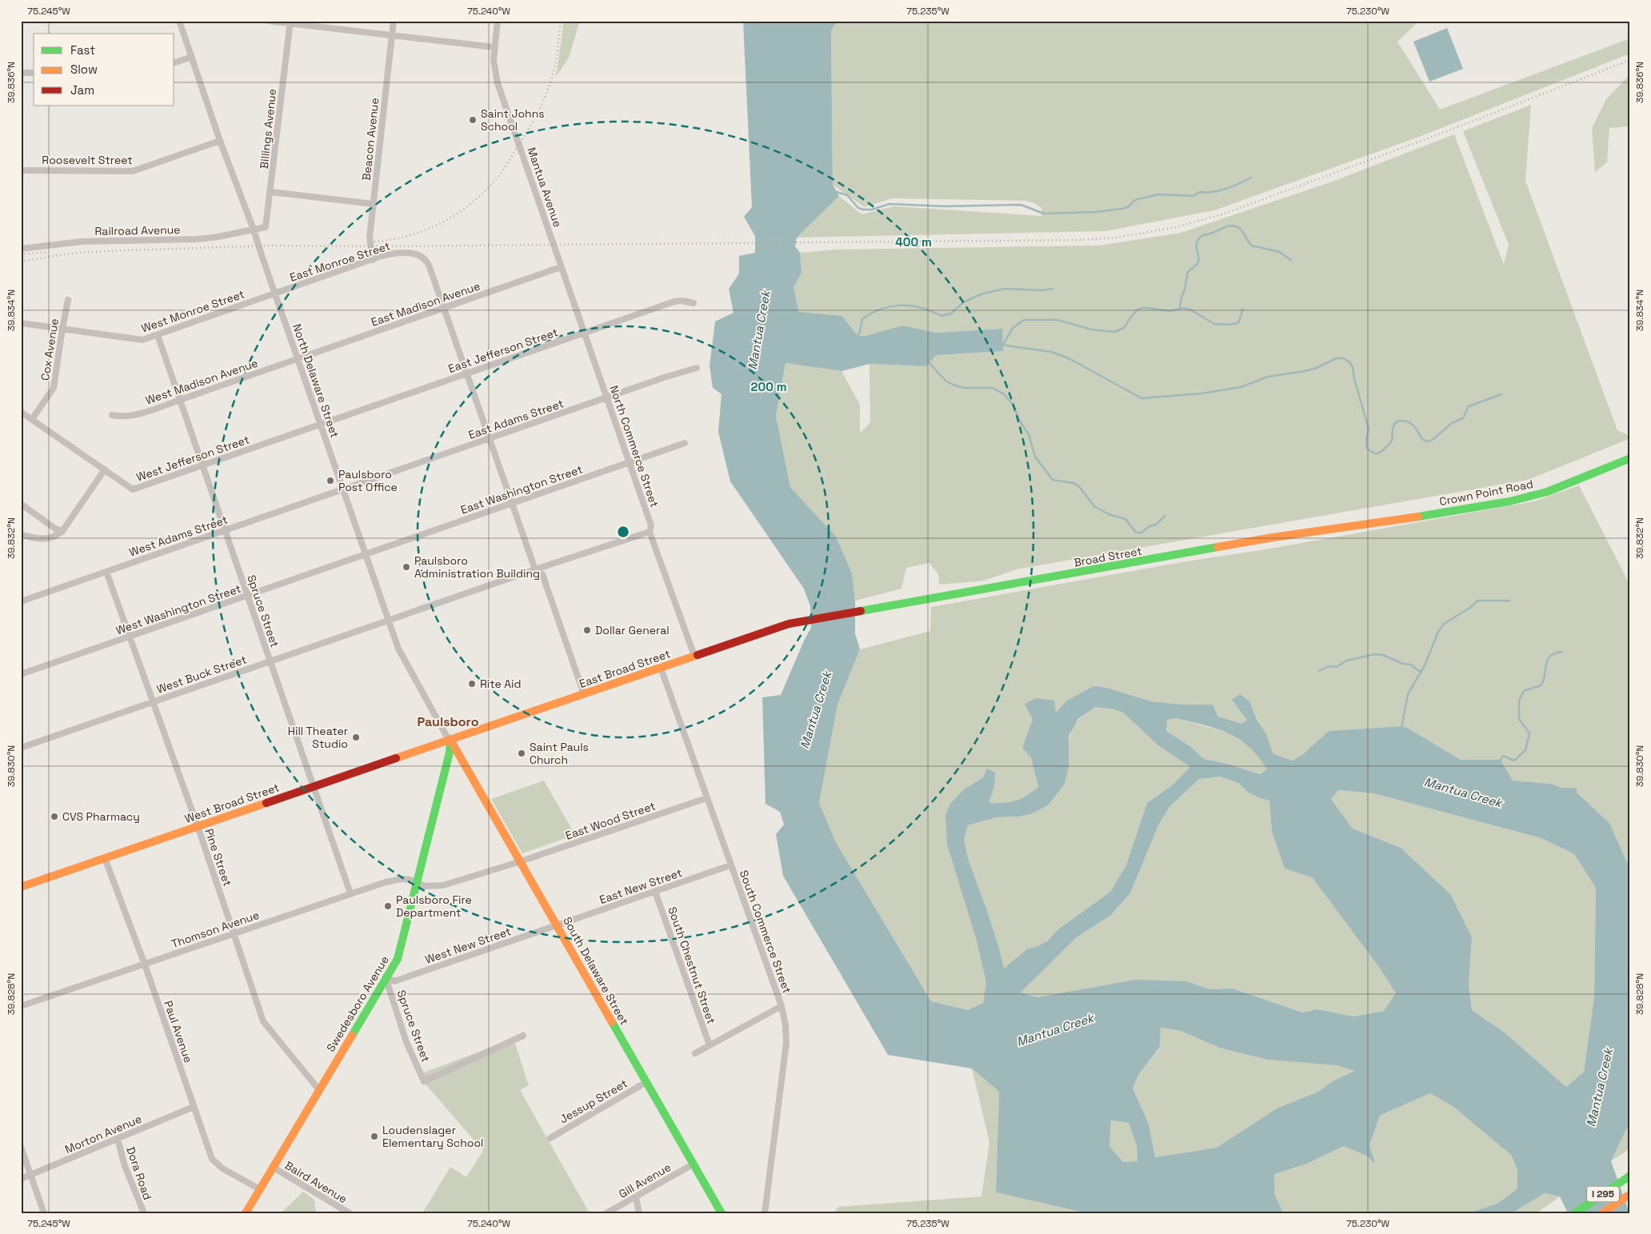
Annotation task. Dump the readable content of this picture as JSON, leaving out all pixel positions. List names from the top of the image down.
{
  "streets": {
    "main road": [
      "Crown Point Road",
      "Broad Street",
      "East Broad Street",
      "West Broad Street",
      "South Delaware Street",
      "Swedesboro Avenue",
      "I 295"
    ],
    "street": [
      "Billings Avenue",
      "Beacon Avenue",
      "Roosevelt Street",
      "Mantua Avenue",
      "Railroad Avenue",
      "East Monroe Street",
      "East Madison Avenue",
      "West Monroe Street",
      "Cox Avenue",
      "East Jefferson Street",
      "North Delaware Street",
      "West Madison Avenue",
      "East Adams Street",
      "North Commerce Street",
      "West Jefferson Street",
      "East Washington Street",
      "West Adams Street",
      "West Washington Street",
      "Spruce Street",
      "West Buck Street",
      "East Wood Street",
      "Pine Street",
      "East New Street",
      "Thomson Avenue",
      "South Commerce Street",
      "West New Street",
      "South Chestnut Street",
      "Paul Avenue",
      "Jessup Street",
      "Morton Avenue",
      "Dora Road",
      "Gill Avenue",
      "Baird Avenue"
    ]
  },
  "crossings": [
    ["Billings Avenue", "Railroad Avenue"],
    ["Billings Avenue", "North Delaware Street"],
    ["Beacon Avenue", "East Monroe Street"],
    ["Roosevelt Street", "North Delaware Street"],
    ["Mantua Avenue", "North Commerce Street"],
    ["Railroad Avenue", "North Delaware Street"],
    ["East Monroe Street", "East Madison Avenue"],
    ["East Monroe Street", "West Monroe Street"],
    ["East Monroe Street", "North Delaware Street"],
    ["East Madison Avenue", "North Delaware Street"],
    ["East Madison Avenue", "West Madison Avenue"],
    ["East Madison Avenue", "North Commerce Street"],
    ["West Monroe Street", "Cox Avenue"],
    ["West Monroe Street", "North Delaware Street"],
    ["West Monroe Street", "Spruce Street"],
    ["Cox Avenue", "West Jefferson Street"],
    ["East Jefferson Street", "North Delaware Street"],
    ["East Jefferson Street", "North Commerce Street"],
    ["East Jefferson Street", "West Jefferson Street"],
    ["North Delaware Street", "West Madison Avenue"],
    ["North Delaware Street", "East Adams Street"],
    ["North Delaware Street", "West Jefferson Street"],
    ["North Delaware Street", "East Washington Street"],
    ["North Delaware Street", "West Adams Street"],
    ["North Delaware Street", "West Washington Street"],
    ["North Delaware Street", "East Broad Street"],
    ["North Delaware Street", "West Buck Street"],
    ["North Delaware Street", "West Broad Street"],
    ["North Delaware Street", "South Delaware Street"],
    ["North Delaware Street", "Swedesboro Avenue"],
    ["West Madison Avenue", "Spruce Street"],
    ["East Adams Street", "North Commerce Street"],
    ["East Adams Street", "West Adams Street"],
    ["North Commerce Street", "East Washington Street"],
    ["North Commerce Street", "East Broad Street"],
    ["North Commerce Street", "West Buck Street"],
    ["West Jefferson Street", "Spruce Street"],
    ["East Washington Street", "West Washington Street"],
    ["Crown Point Road", "Broad Street"],
    ["West Adams Street", "Spruce Street"],
    ["West Adams Street", "Pine Street"],
    ["Broad Street", "East Broad Street"],
    ["West Washington Street", "Spruce Street"],
    ["West Washington Street", "Pine Street"],
    ["Spruce Street", "West Buck Street"],
    ["Spruce Street", "West Broad Street"],
    ["Spruce Street", "Thomson Avenue"],
    ["Spruce Street", "West New Street"],
    ["Spruce Street", "Swedesboro Avenue"],
    ["East Broad Street", "West Broad Street"],
    ["East Broad Street", "South Commerce Street"],
    ["East Broad Street", "South Delaware Street"],
    ["East Broad Street", "Swedesboro Avenue"],
    ["West Buck Street", "Pine Street"],
    ["West Broad Street", "Pine Street"],
    ["West Broad Street", "South Delaware Street"],
    ["West Broad Street", "Swedesboro Avenue"],
    ["West Broad Street", "Paul Avenue"],
    ["East Wood Street", "Thomson Avenue"],
    ["East Wood Street", "South Commerce Street"],
    ["East Wood Street", "South Delaware Street"],
    ["East Wood Street", "Swedesboro Avenue"],
    ["Pine Street", "Thomson Avenue"],
    ["Pine Street", "Swedesboro Avenue"],
    ["East New Street", "South Commerce Street"],
    ["East New Street", "West New Street"],
    ["East New Street", "South Chestnut Street"],
    ["East New Street", "South Delaware Street"],
    ["Thomson Avenue", "Swedesboro Avenue"],
    ["Thomson Avenue", "Paul Avenue"],
    ["West New Street", "South Delaware Street"],
    ["West New Street", "Swedesboro Avenue"],
    ["South Delaware Street", "Swedesboro Avenue"],
    ["South Delaware Street", "Jessup Street"],
    ["South Delaware Street", "Gill Avenue"],
    ["Swedesboro Avenue", "Paul Avenue"],
    ["Swedesboro Avenue", "Baird Avenue"],
    ["Paul Avenue", "Morton Avenue"],
    ["Morton Avenue", "Dora Road"]
  ],
  "districts": ["Paulsboro"],
  "water": ["Mantua Creek"],
  "places": [
    "Saint Johns School",
    "Paulsboro Post Office",
    "Paulsboro Administration Building",
    "Dollar General",
    "Rite Aid",
    "Hill Theater Studio",
    "Saint Pauls Church",
    "CVS Pharmacy",
    "Paulsboro Fire Department",
    "Loudenslager Elementary School"
  ],
  "legend": ["Fast", "Slow", "Jam"],
  "coordinates": [
    "75.245°W",
    "75.240°W",
    "75.235°W",
    "75.230°W",
    "39.836°N",
    "39.834°N",
    "39.832°N",
    "39.830°N",
    "39.828°N"
  ],
  "rings": ["400 m", "200 m"]
}
